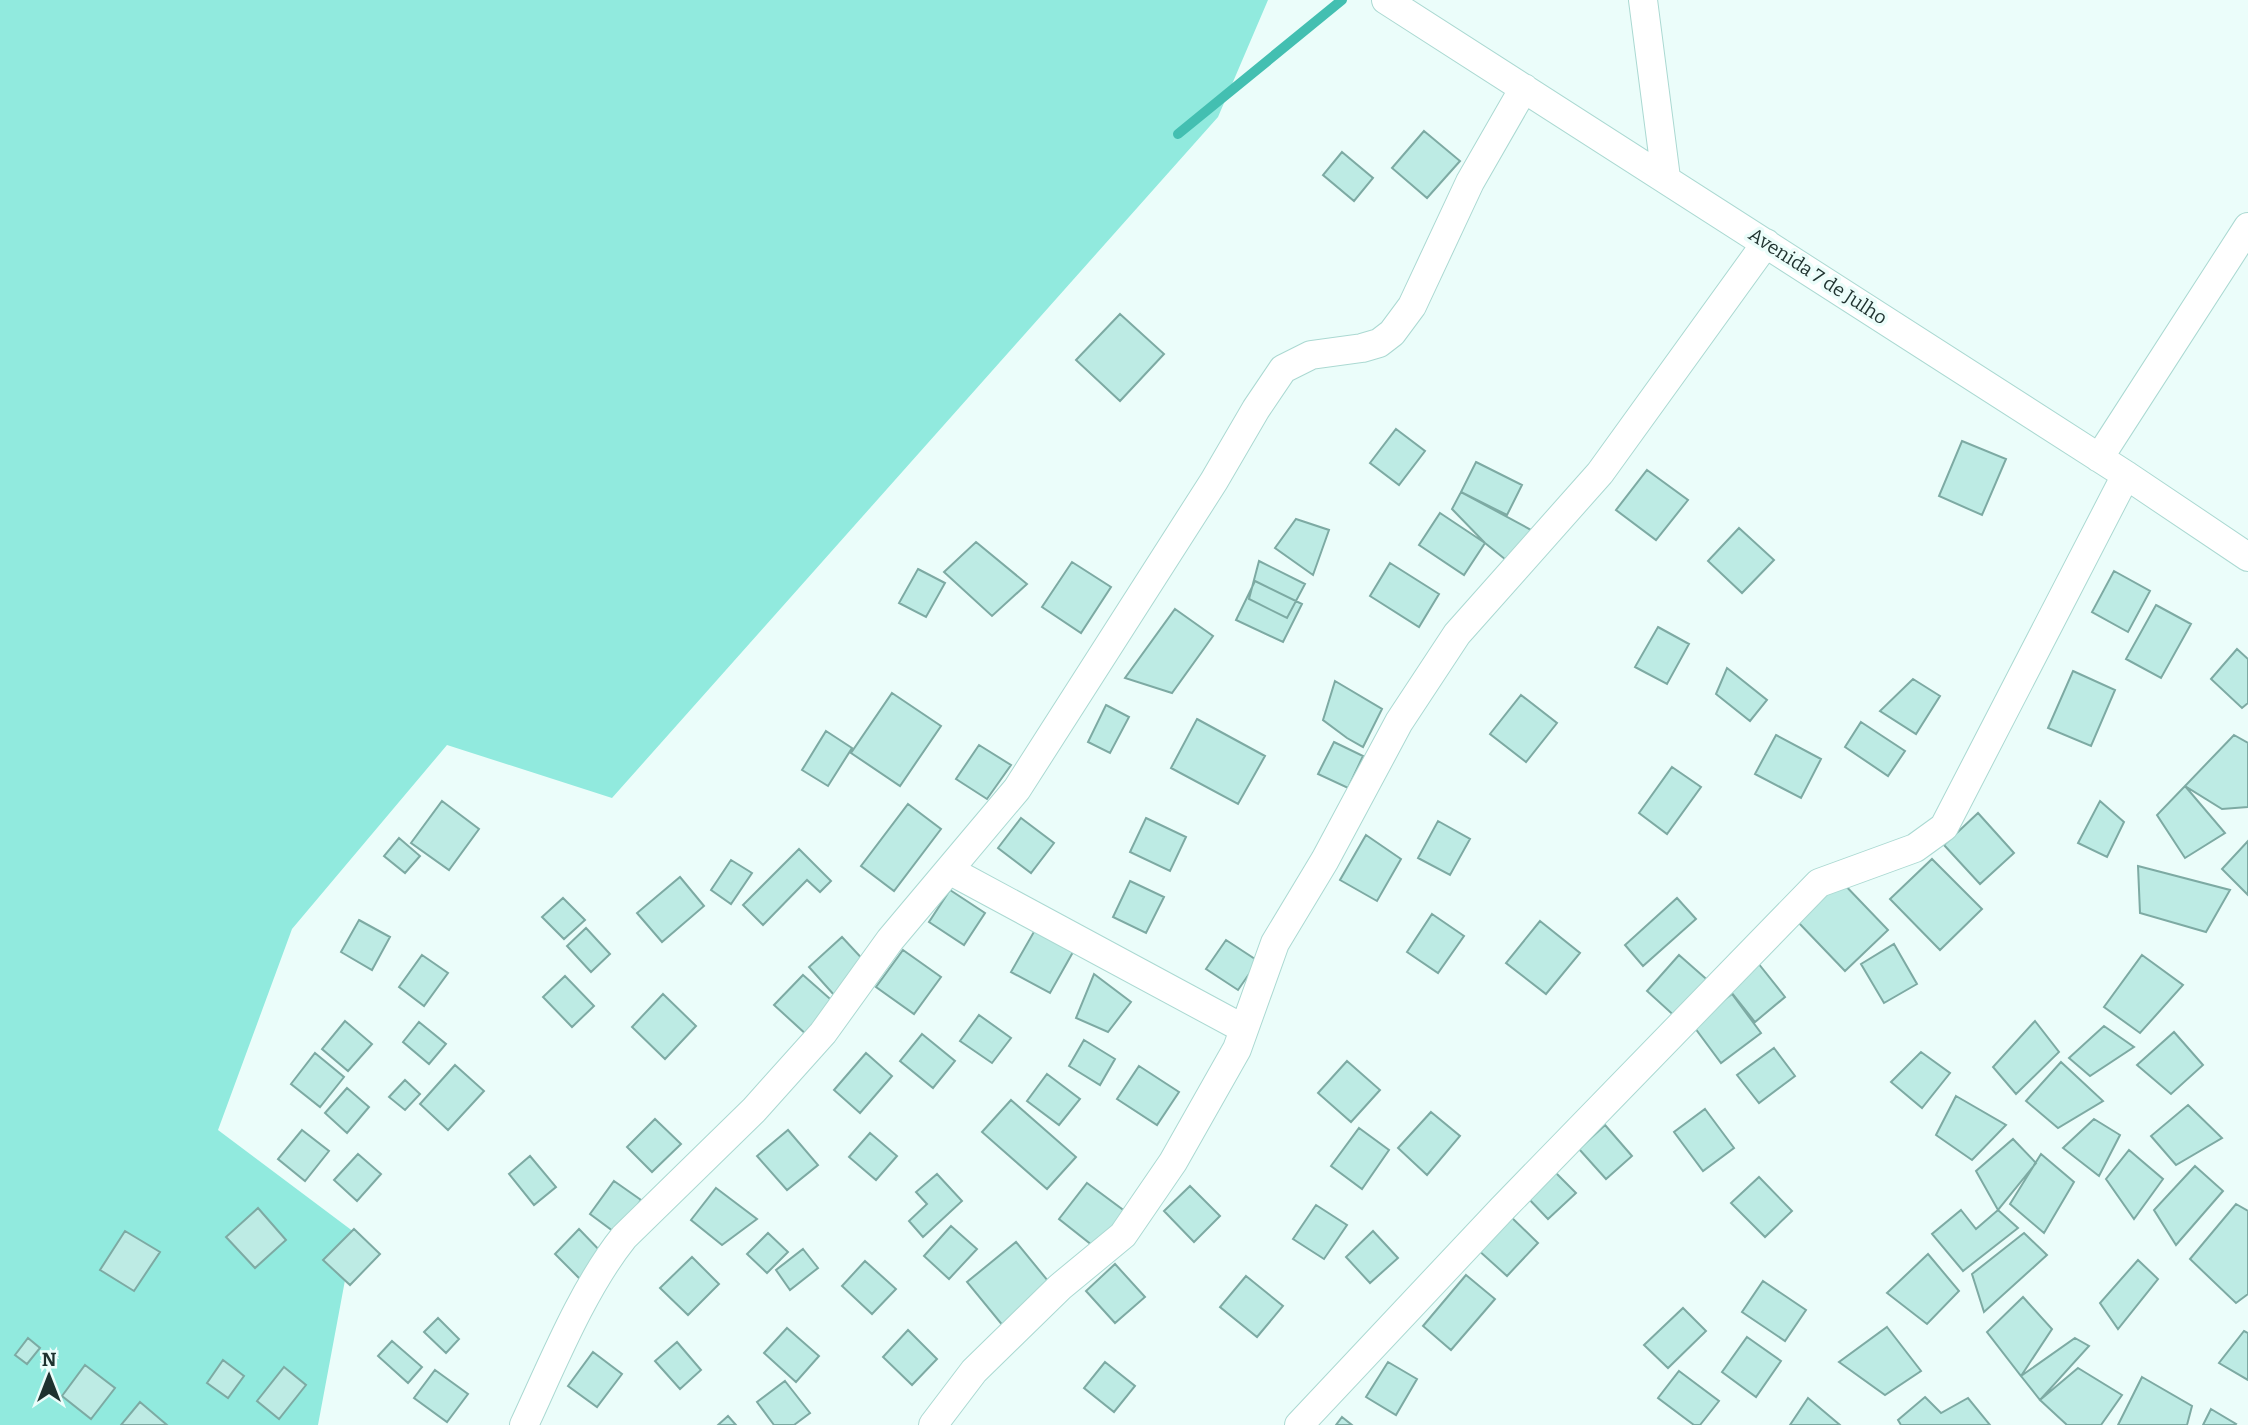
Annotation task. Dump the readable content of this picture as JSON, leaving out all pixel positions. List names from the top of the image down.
{
  "streets": {
    "street": ["Avenida 7 de Julho"]
  },
  "north": "top"
}
